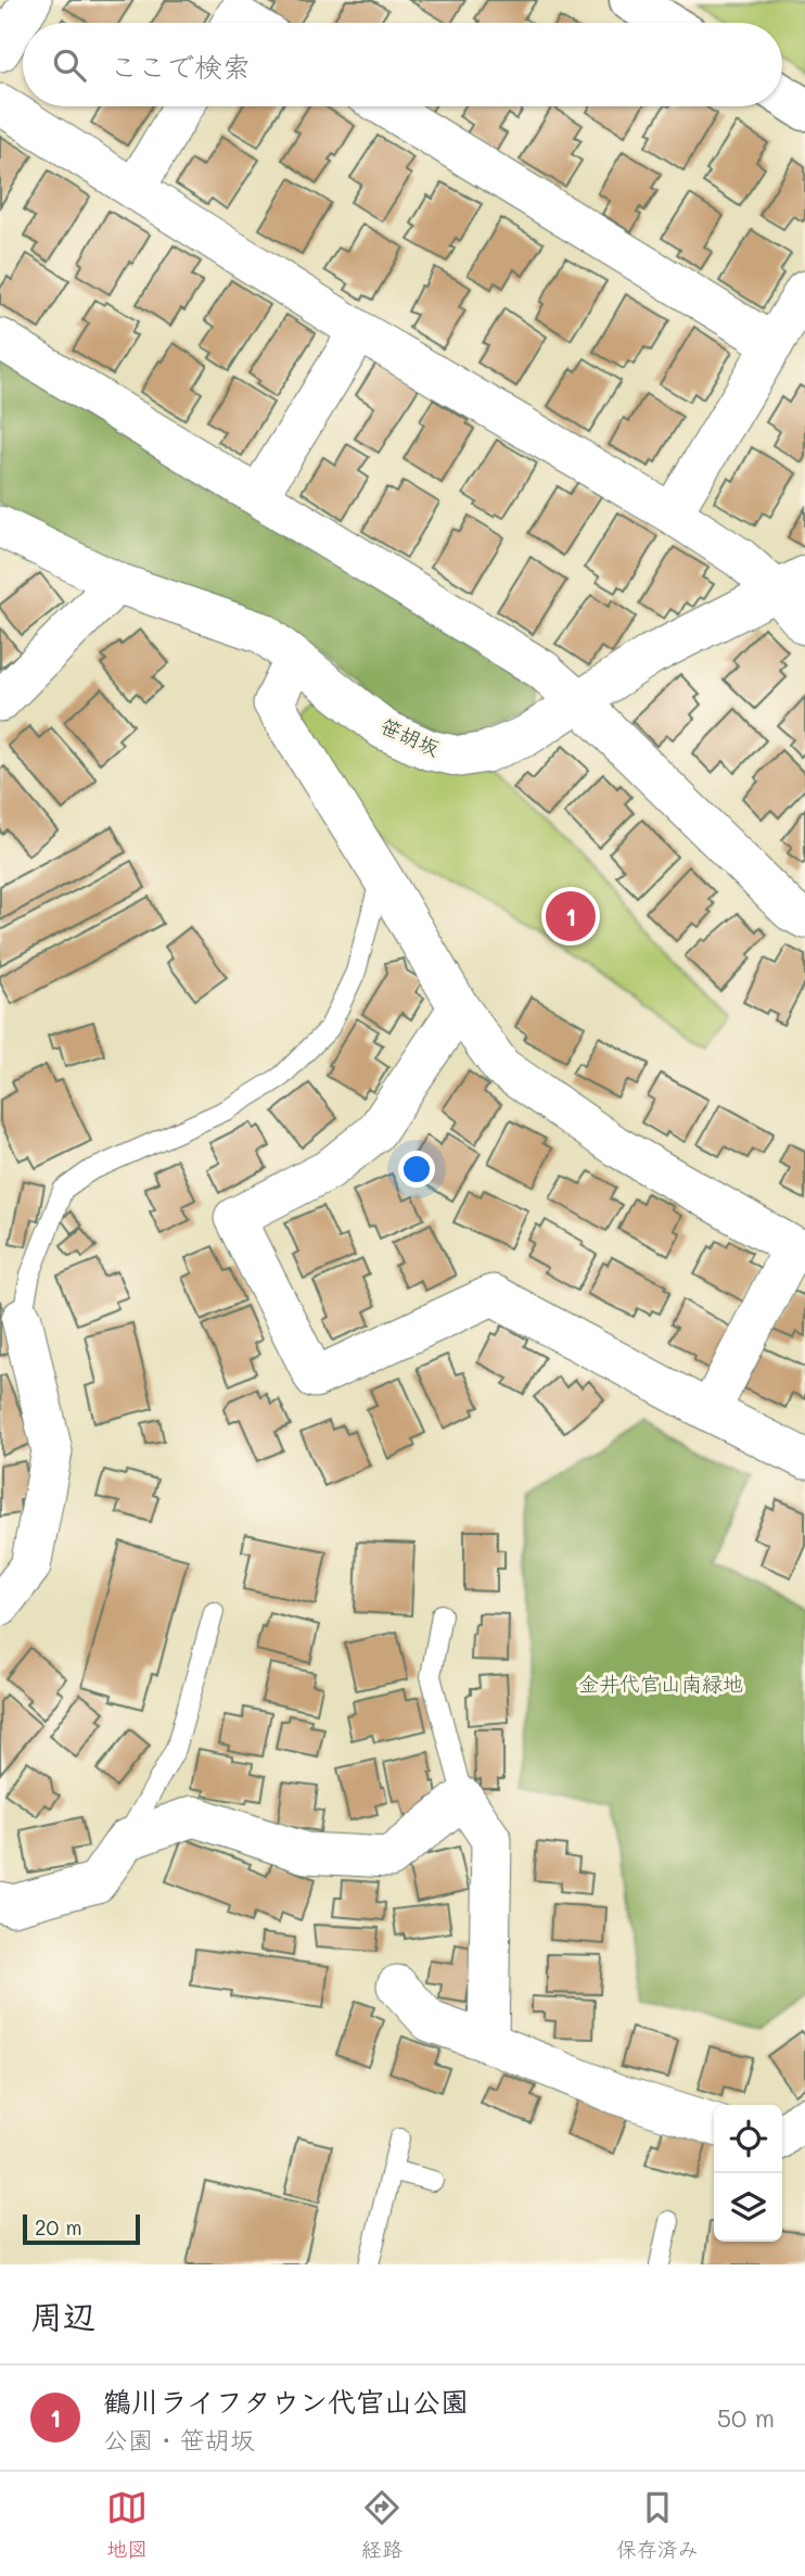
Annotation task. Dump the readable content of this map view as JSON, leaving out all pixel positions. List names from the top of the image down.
{
  "streets": {
    "street": ["笹胡坂"]
  },
  "parks": ["金井代官山南緑地"],
  "scale_bar": "20 m",
  "page": {
    "search": "ここで検索",
    "pins": "1",
    "scale": "20 m",
    "heading": "周辺",
    "list": [
      {
        "mark": "1",
        "name": "鶴川ライフタウン代官山公園",
        "note": "公園 · 笹胡坂",
        "value": "50 m"
      }
    ],
    "nav": ["地図", "経路", "保存済み"]
  }
}
